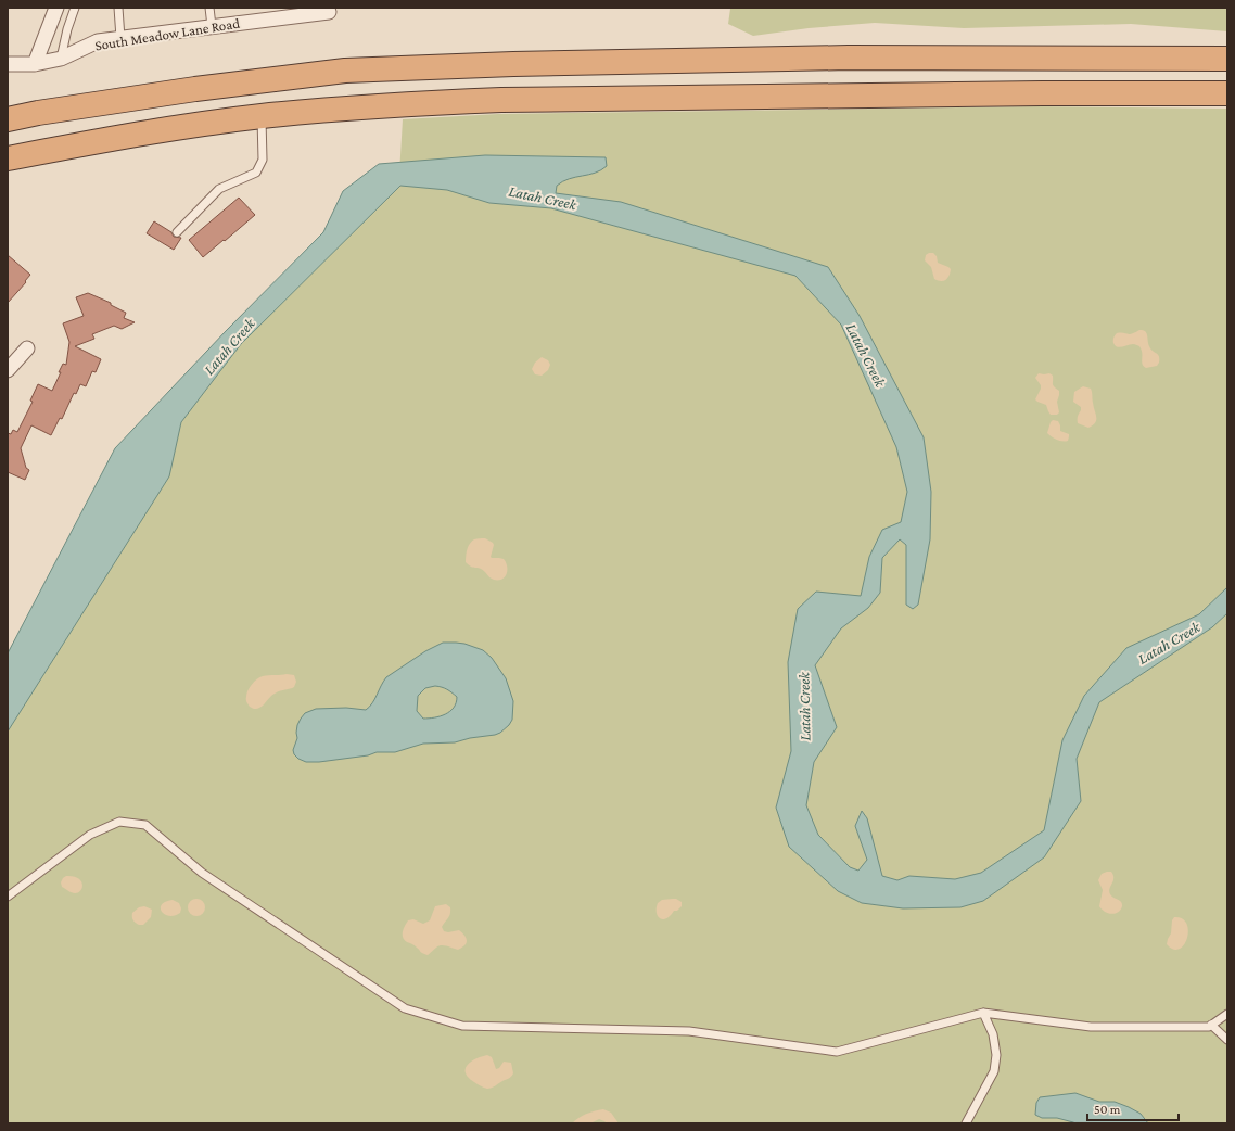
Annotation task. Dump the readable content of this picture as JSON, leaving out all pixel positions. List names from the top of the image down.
{
  "streets": {
    "street": ["South Meadow Lane Road"]
  },
  "water": ["Latah Creek"],
  "scale_bar": "50 m"
}
